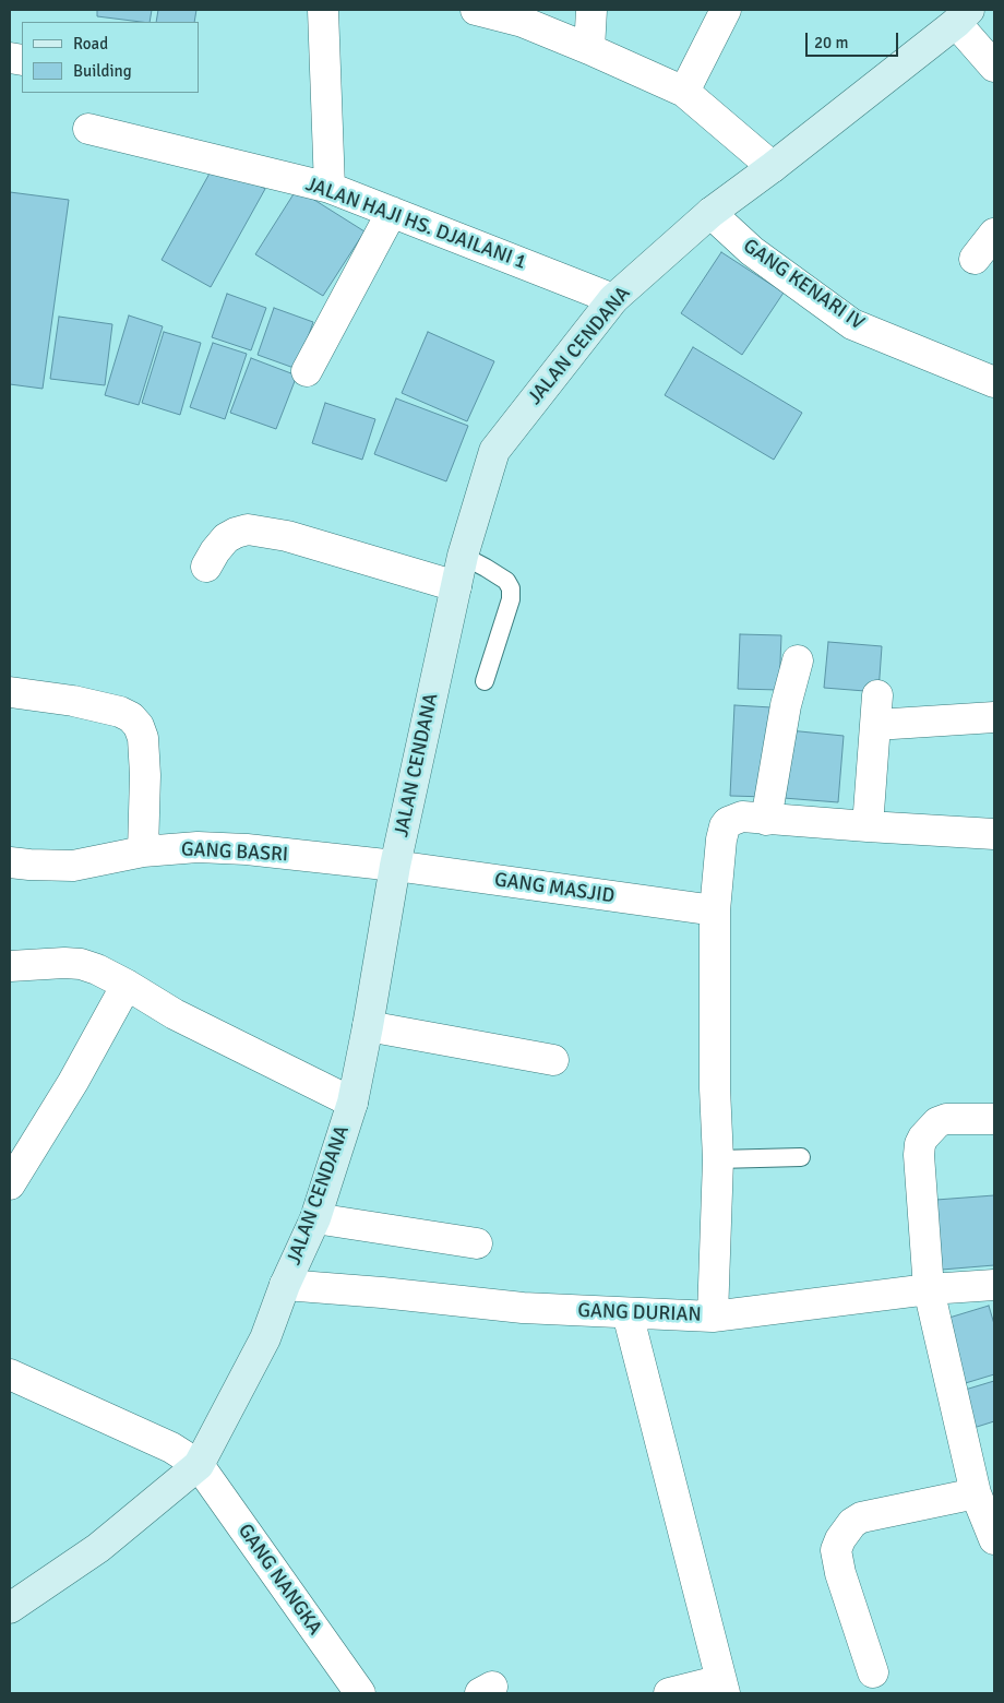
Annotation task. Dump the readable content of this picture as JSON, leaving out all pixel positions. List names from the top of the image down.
{
  "streets": {
    "street": [
      "JALAN HAJI HS. DJAILANI 1",
      "GANG KENARI IV",
      "JALAN CENDANA",
      "GANG BASRI",
      "GANG MASJID",
      "GANG DURIAN",
      "GANG NANGKA"
    ]
  },
  "crossings": [
    ["JALAN HAJI HS. DJAILANI 1", "JALAN CENDANA"],
    ["GANG KENARI IV", "JALAN CENDANA"],
    ["JALAN CENDANA", "GANG BASRI"],
    ["JALAN CENDANA", "GANG MASJID"],
    ["JALAN CENDANA", "GANG DURIAN"],
    ["JALAN CENDANA", "GANG NANGKA"],
    ["GANG BASRI", "GANG MASJID"]
  ],
  "legend": ["Road", "Building"],
  "scale_bar": "20 m"
}
